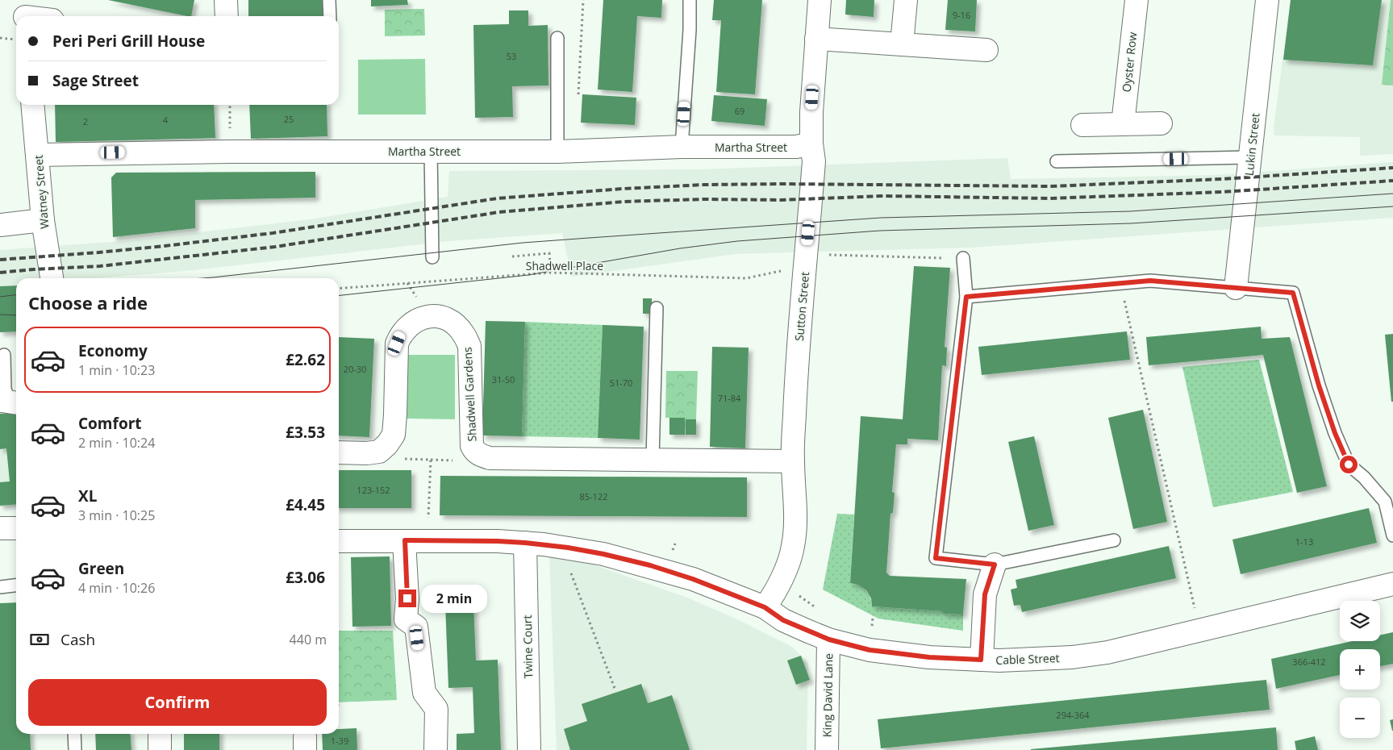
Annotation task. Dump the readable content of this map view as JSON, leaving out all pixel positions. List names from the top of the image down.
{
  "streets": {
    "street": [
      "Oyster Row",
      "Lukin Street",
      "Martha Street",
      "Watney Street",
      "Sutton Street",
      "Shadwell Gardens",
      "Twine Court",
      "Cable Street",
      "King David Lane"
    ],
    "path": ["Shadwell Place"]
  },
  "crossings": [
    ["Martha Street", "Watney Street"],
    ["Martha Street", "Sutton Street"],
    ["Sutton Street", "Shadwell Gardens"],
    ["Sutton Street", "Cable Street"],
    ["Twine Court", "Cable Street"],
    ["Cable Street", "King David Lane"]
  ],
  "house_numbers": [
    "9-16",
    "53",
    "69",
    "25",
    "4",
    "2",
    "20-30",
    "31-50",
    "51-70",
    "71-84",
    "123-152",
    "85-122",
    "1-13",
    "366-412",
    "294-364",
    "1-39"
  ],
  "page": {
    "banner": ["Peri Peri Grill House", "Sage Street"],
    "heading": "Choose a ride",
    "list": [
      {
        "name": "Economy",
        "note": "1 min · 10:23",
        "value": "£2.62"
      },
      {
        "name": "Comfort",
        "note": "2 min · 10:24",
        "value": "£3.53"
      },
      {
        "name": "XL",
        "note": "3 min · 10:25",
        "value": "£4.45"
      },
      {
        "name": "Green",
        "note": "4 min · 10:26",
        "value": "£3.06"
      }
    ],
    "bubble": "2 min",
    "map_buttons": ["+", "−"],
    "pay": ["Cash", "440 m"],
    "buttons": "Confirm"
  }
}
